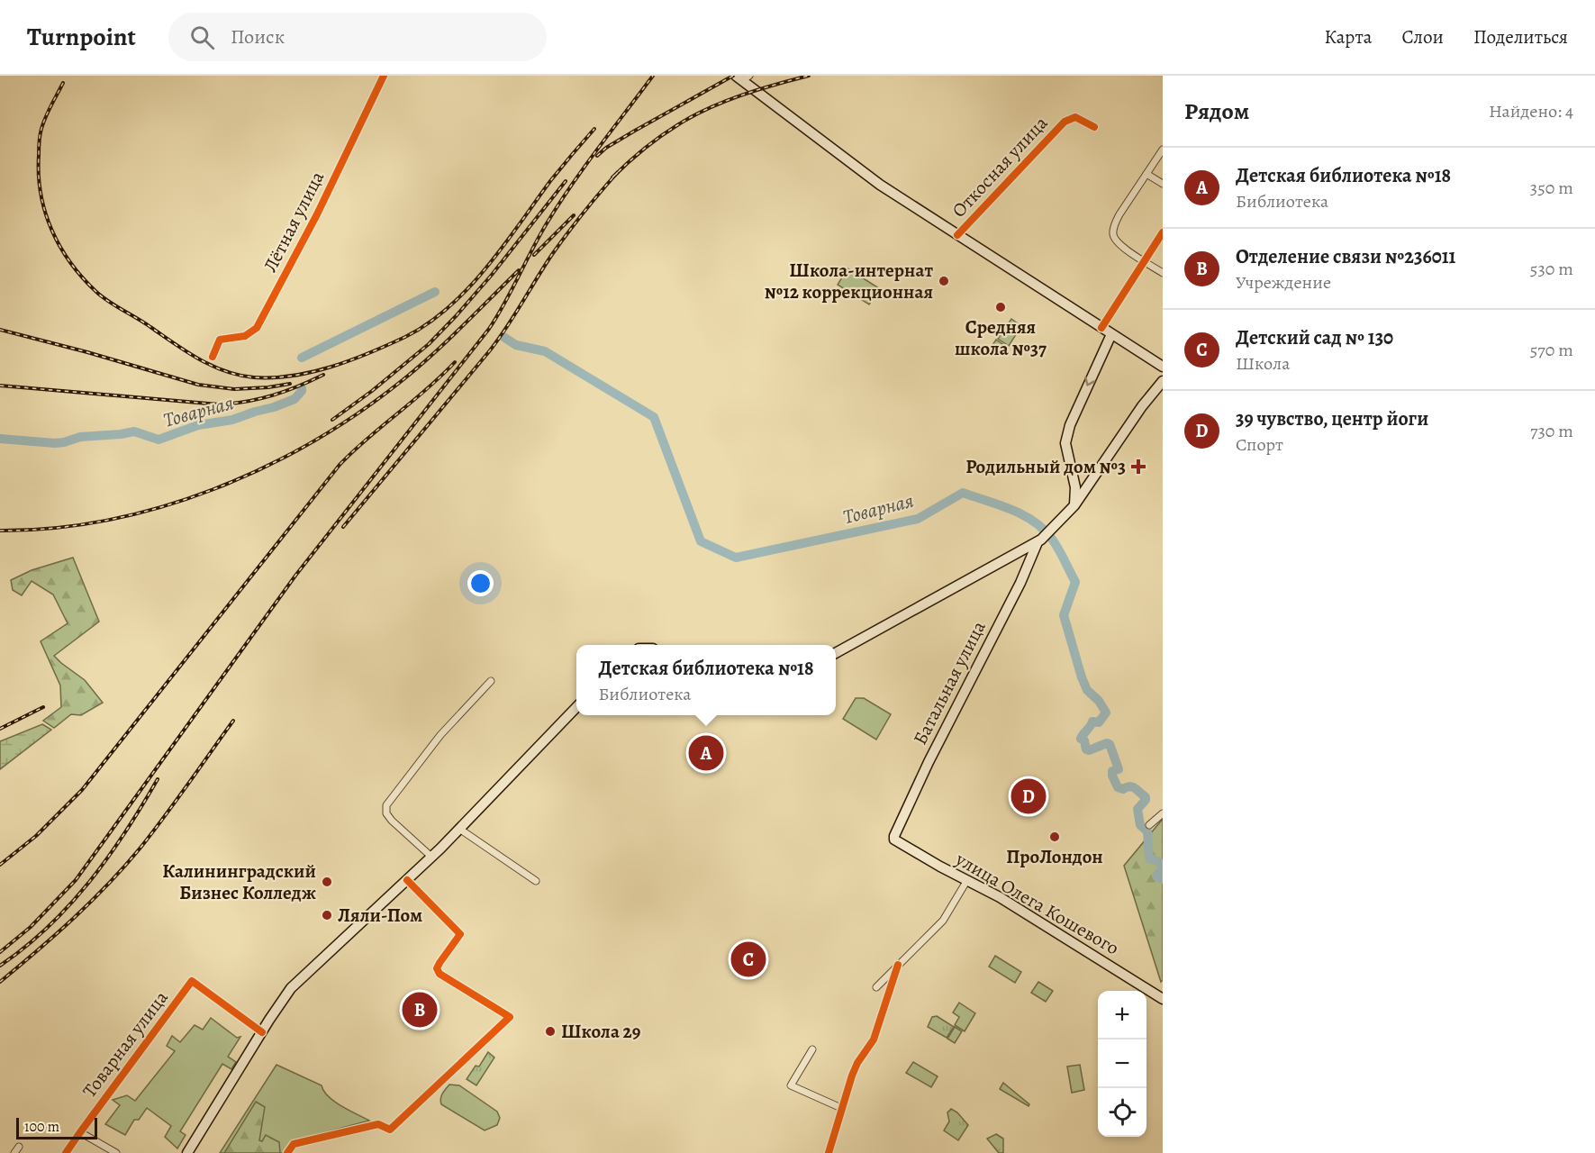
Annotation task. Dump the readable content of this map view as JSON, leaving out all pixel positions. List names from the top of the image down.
{
  "streets": {
    "main road": ["Батальная улица", "улица Олега Кошевого"],
    "street": ["Откосная улица", "Лётная улица", "Товарная улица"]
  },
  "crossings": [
    ["Батальная улица", "улица Олега Кошевого"]
  ],
  "water": ["Товарная"],
  "places": {
    "other": [
      "Школа-интернат №12 коррекционная",
      "Средняя школа №37",
      "ПроЛондон",
      "Калининградский Бизнес Колледж",
      "Ляли-Пом",
      "Школа 29"
    ],
    "health": ["Родильный дом №3"]
  },
  "scale_bar": "100 m",
  "page": {
    "header": "Turnpoint",
    "search": "Поиск",
    "nav": ["Карта", "Слои", "Поделиться"],
    "heading": ["Рядом", "Найдено: 4"],
    "list": [
      {
        "mark": "A",
        "name": "Детская библиотека №18",
        "note": "Библиотека",
        "value": "350 m"
      },
      {
        "mark": "B",
        "name": "Отделение связи №236011",
        "note": "Учреждение",
        "value": "530 m"
      },
      {
        "mark": "C",
        "name": "Детский сад № 130",
        "note": "Школа",
        "value": "570 m"
      },
      {
        "mark": "D",
        "name": "39 чувство, центр йоги",
        "note": "Спорт",
        "value": "730 m"
      }
    ],
    "popup": ["Детская библиотека №18", "Библиотека"],
    "pins": [
      "A",
      "D",
      "C",
      "B"
    ],
    "map_buttons": ["+", "−"],
    "scale": "100 m"
  }
}
